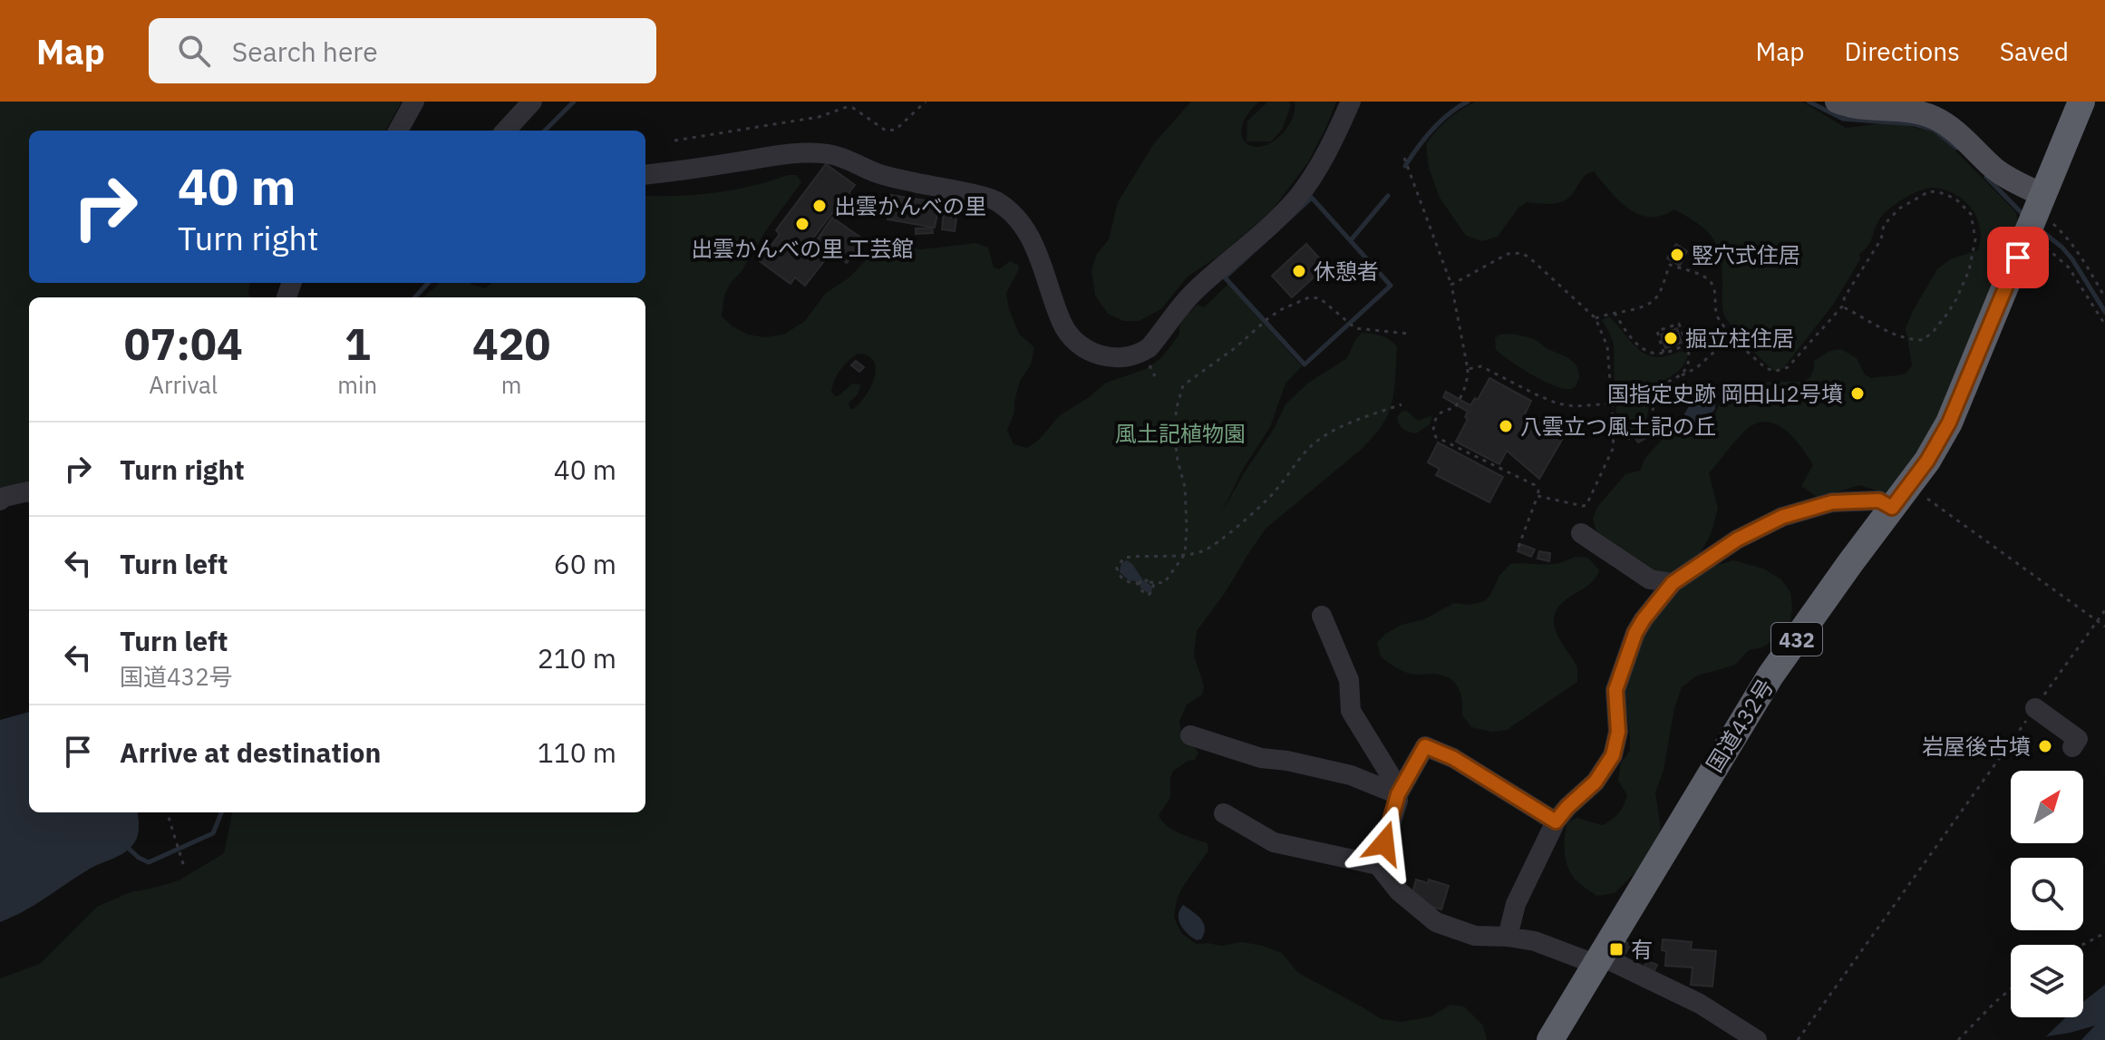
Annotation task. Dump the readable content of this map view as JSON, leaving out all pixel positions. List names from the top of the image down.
{
  "streets": {
    "highway": ["432", "国道432号"]
  },
  "parks": ["風土記植物園"],
  "places": {
    "other": [
      "出雲かんべの里",
      "出雲かんべの里 工芸館",
      "竪穴式住居",
      "休憩者",
      "掘立柱住居",
      "国指定史跡 岡田山2号墳",
      "八雲立つ風土記の丘",
      "岩屋後古墳"
    ],
    "transit": ["有"]
  },
  "north": "top right",
  "page": {
    "header": "Map",
    "search": "Search here",
    "nav": ["Map", "Directions", "Saved"],
    "turn": ["40 m", "Turn right"],
    "eta": [
      "07:04",
      "Arrival",
      "1",
      "min",
      "420",
      "m"
    ],
    "list": [
      {
        "name": "Turn right",
        "value": "40 m"
      },
      {
        "name": "Turn left",
        "value": "60 m"
      },
      {
        "name": "Turn left",
        "note": "国道432号",
        "value": "210 m"
      },
      {
        "name": "Arrive at destination",
        "value": "110 m"
      }
    ]
  }
}
